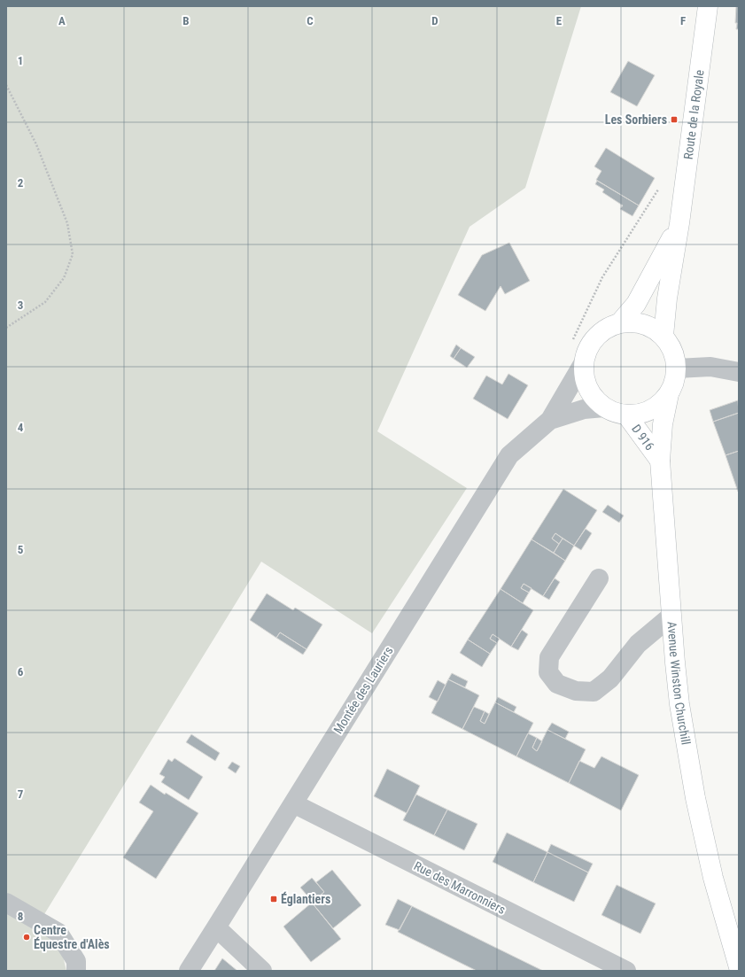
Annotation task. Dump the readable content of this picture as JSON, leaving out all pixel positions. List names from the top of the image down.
{
  "streets": {
    "main road": ["Route de la Royale", "D 916", "Avenue Winston Churchill"],
    "street": ["Montée des Lauriers", "Rue des Marronniers"]
  },
  "crossings": [
    ["Route de la Royale", "D 916"],
    ["Route de la Royale", "Avenue Winston Churchill"],
    ["Route de la Royale", "Montée des Lauriers"],
    ["D 916", "Avenue Winston Churchill"],
    ["D 916", "Montée des Lauriers"],
    ["Avenue Winston Churchill", "Montée des Lauriers"],
    ["Montée des Lauriers", "Rue des Marronniers"]
  ],
  "places": {
    "transit": ["Les Sorbiers", "Églantiers"],
    "other": ["Centre Équestre d'Alès"]
  },
  "grid": {
    "columns": [
      "A",
      "B",
      "C",
      "D",
      "E",
      "F"
    ],
    "rows": [
      "1",
      "2",
      "3",
      "4",
      "5",
      "6",
      "7",
      "8"
    ]
  }
}
